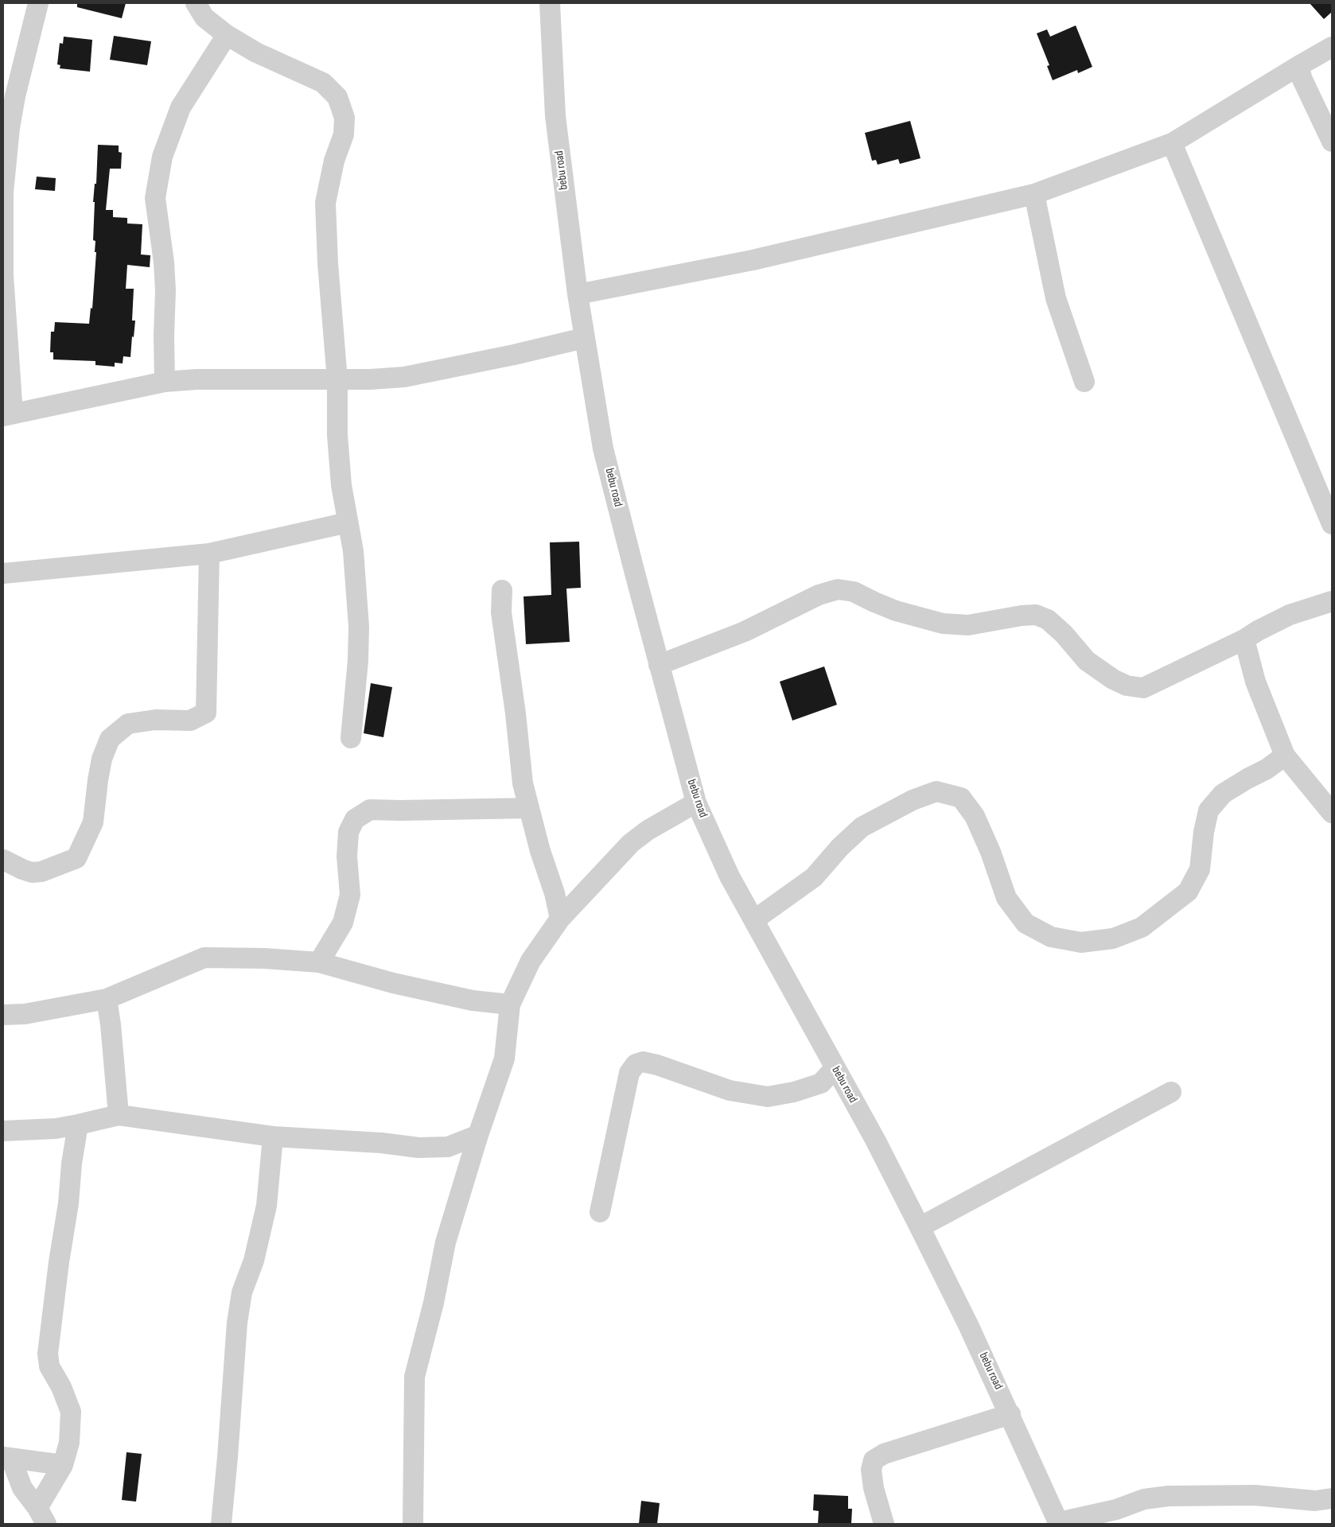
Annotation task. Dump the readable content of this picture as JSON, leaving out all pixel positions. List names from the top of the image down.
{
  "streets": {
    "street": ["bebu road"]
  }
}
